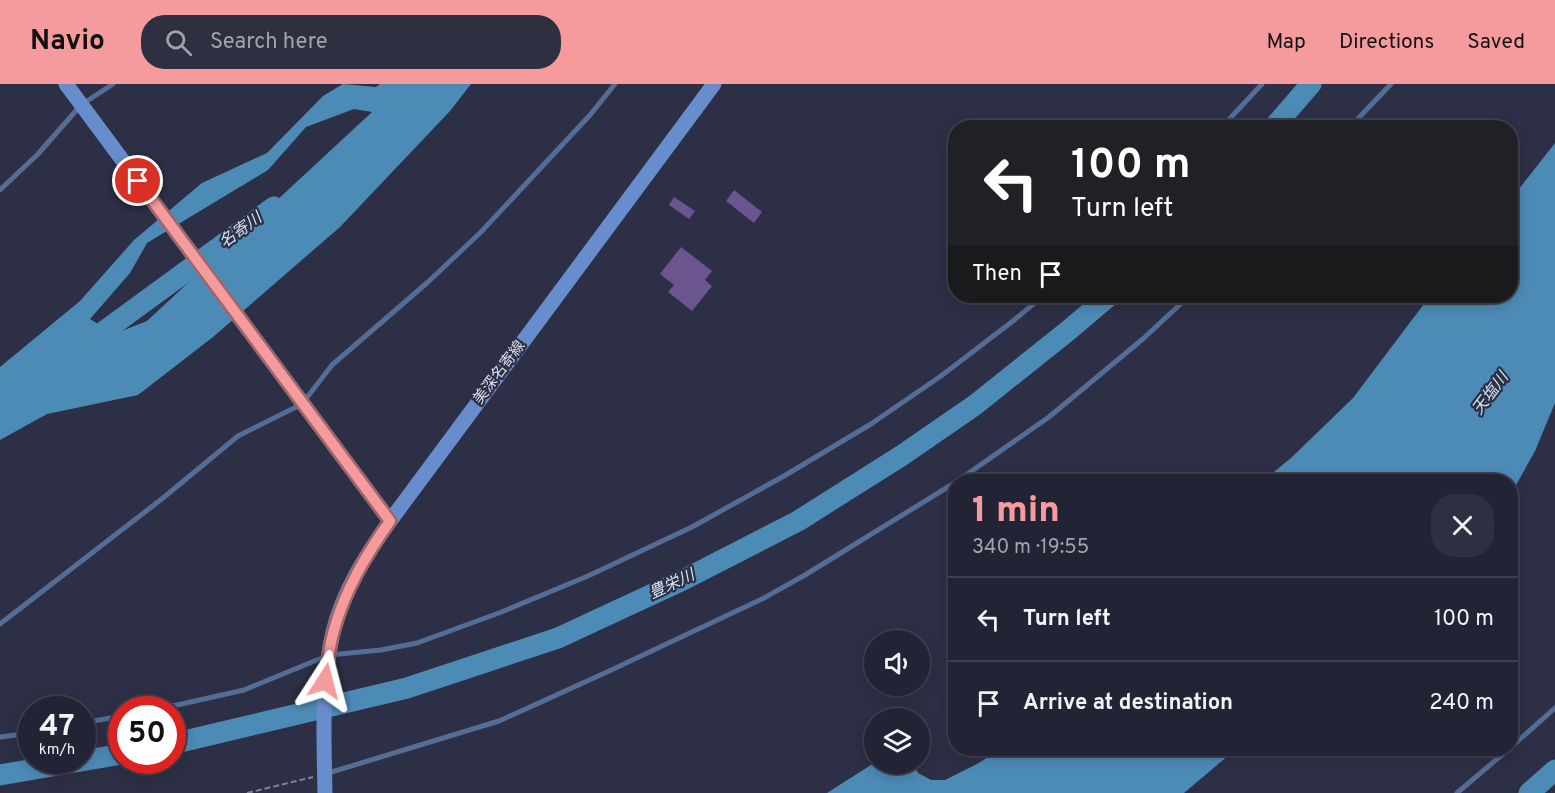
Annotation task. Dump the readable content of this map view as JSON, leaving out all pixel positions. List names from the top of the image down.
{
  "streets": {
    "main road": ["美深名寄線"]
  },
  "water": ["名寄川", "天塩川", "豊栄川"],
  "page": {
    "header": "Navio",
    "search": "Search here",
    "nav": ["Map", "Directions", "Saved"],
    "turn": ["100 m", "Turn left"],
    "then": "Then",
    "heading": ["1 min", "340 m · 19:55"],
    "list": [
      {
        "name": "Turn left",
        "value": "100 m"
      },
      {
        "name": "Arrive at destination",
        "value": "240 m"
      }
    ],
    "speed": "47 km/h",
    "limit": "50"
  }
}
